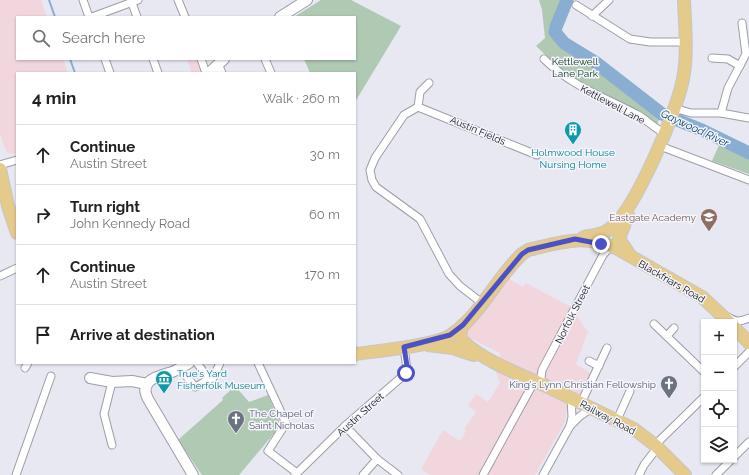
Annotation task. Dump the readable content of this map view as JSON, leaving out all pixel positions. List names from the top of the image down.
{
  "streets": {
    "main road": ["Blackfriars Road", "Railway Road"],
    "street": [
      "Kettlewell Lane",
      "Austin Fields",
      "Norfolk Street",
      "Austin Street"
    ]
  },
  "crossings": [
    ["Blackfriars Road", "Norfolk Street"],
    ["Norfolk Street", "Railway Road"]
  ],
  "water": ["Gaywood River"],
  "parks": ["Kettlewell Lane Park"],
  "places": {
    "building": ["Holmwood House Nursing Home"],
    "school or university": ["Eastgate Academy"],
    "museum": ["True's Yard Fisherfolk Museum"],
    "church": ["King's Lynn Christian Fellowship", "The Chapel of Saint Nicholas"]
  },
  "page": {
    "search": "Search here",
    "heading": ["4 min", "Walk · 260 m"],
    "list": [
      ["Continue", "Austin Street", "30 m"],
      ["Turn right", "John Kennedy Road", "60 m"],
      ["Continue", "Austin Street", "170 m"],
      "Arrive at destination"
    ],
    "map_buttons": ["+", "−"]
  }
}
